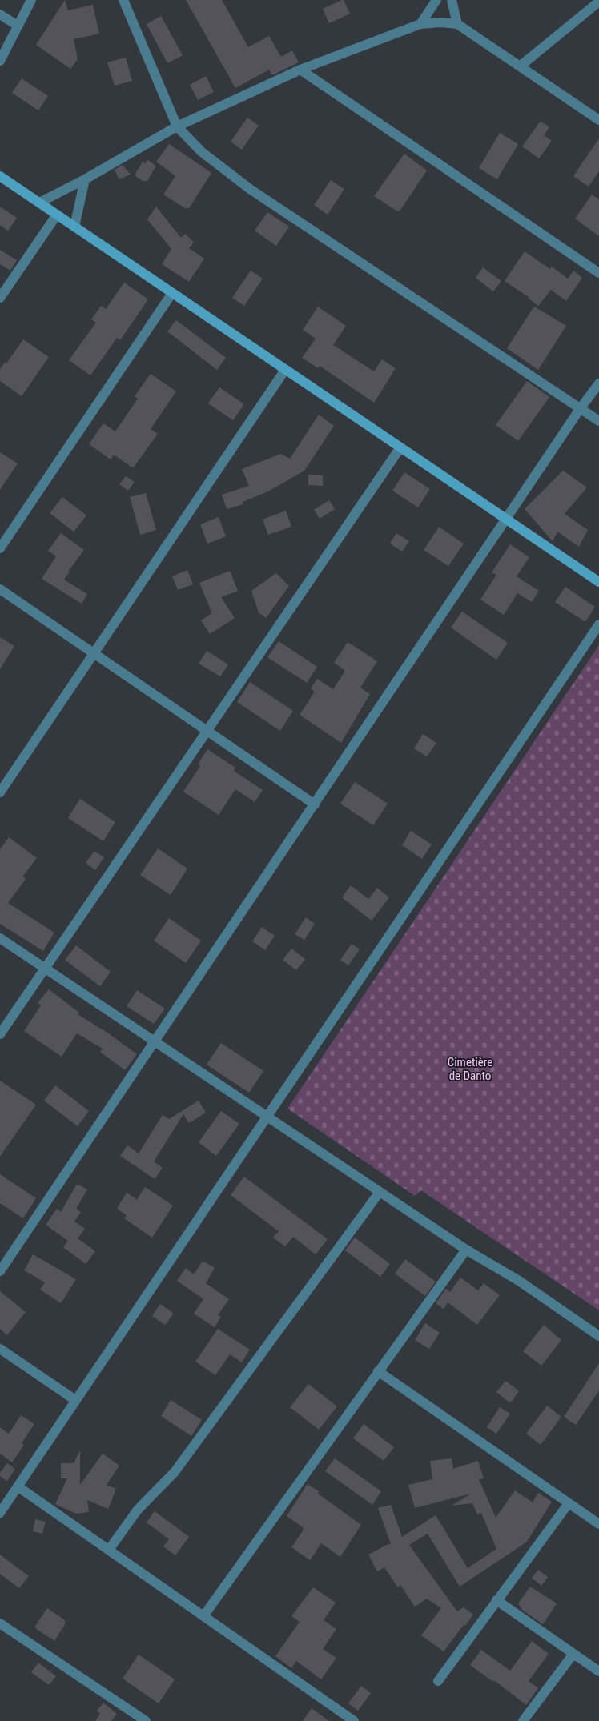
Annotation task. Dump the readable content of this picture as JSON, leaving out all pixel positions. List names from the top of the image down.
{
  "parks": ["Cimetière de Danto"]
}
